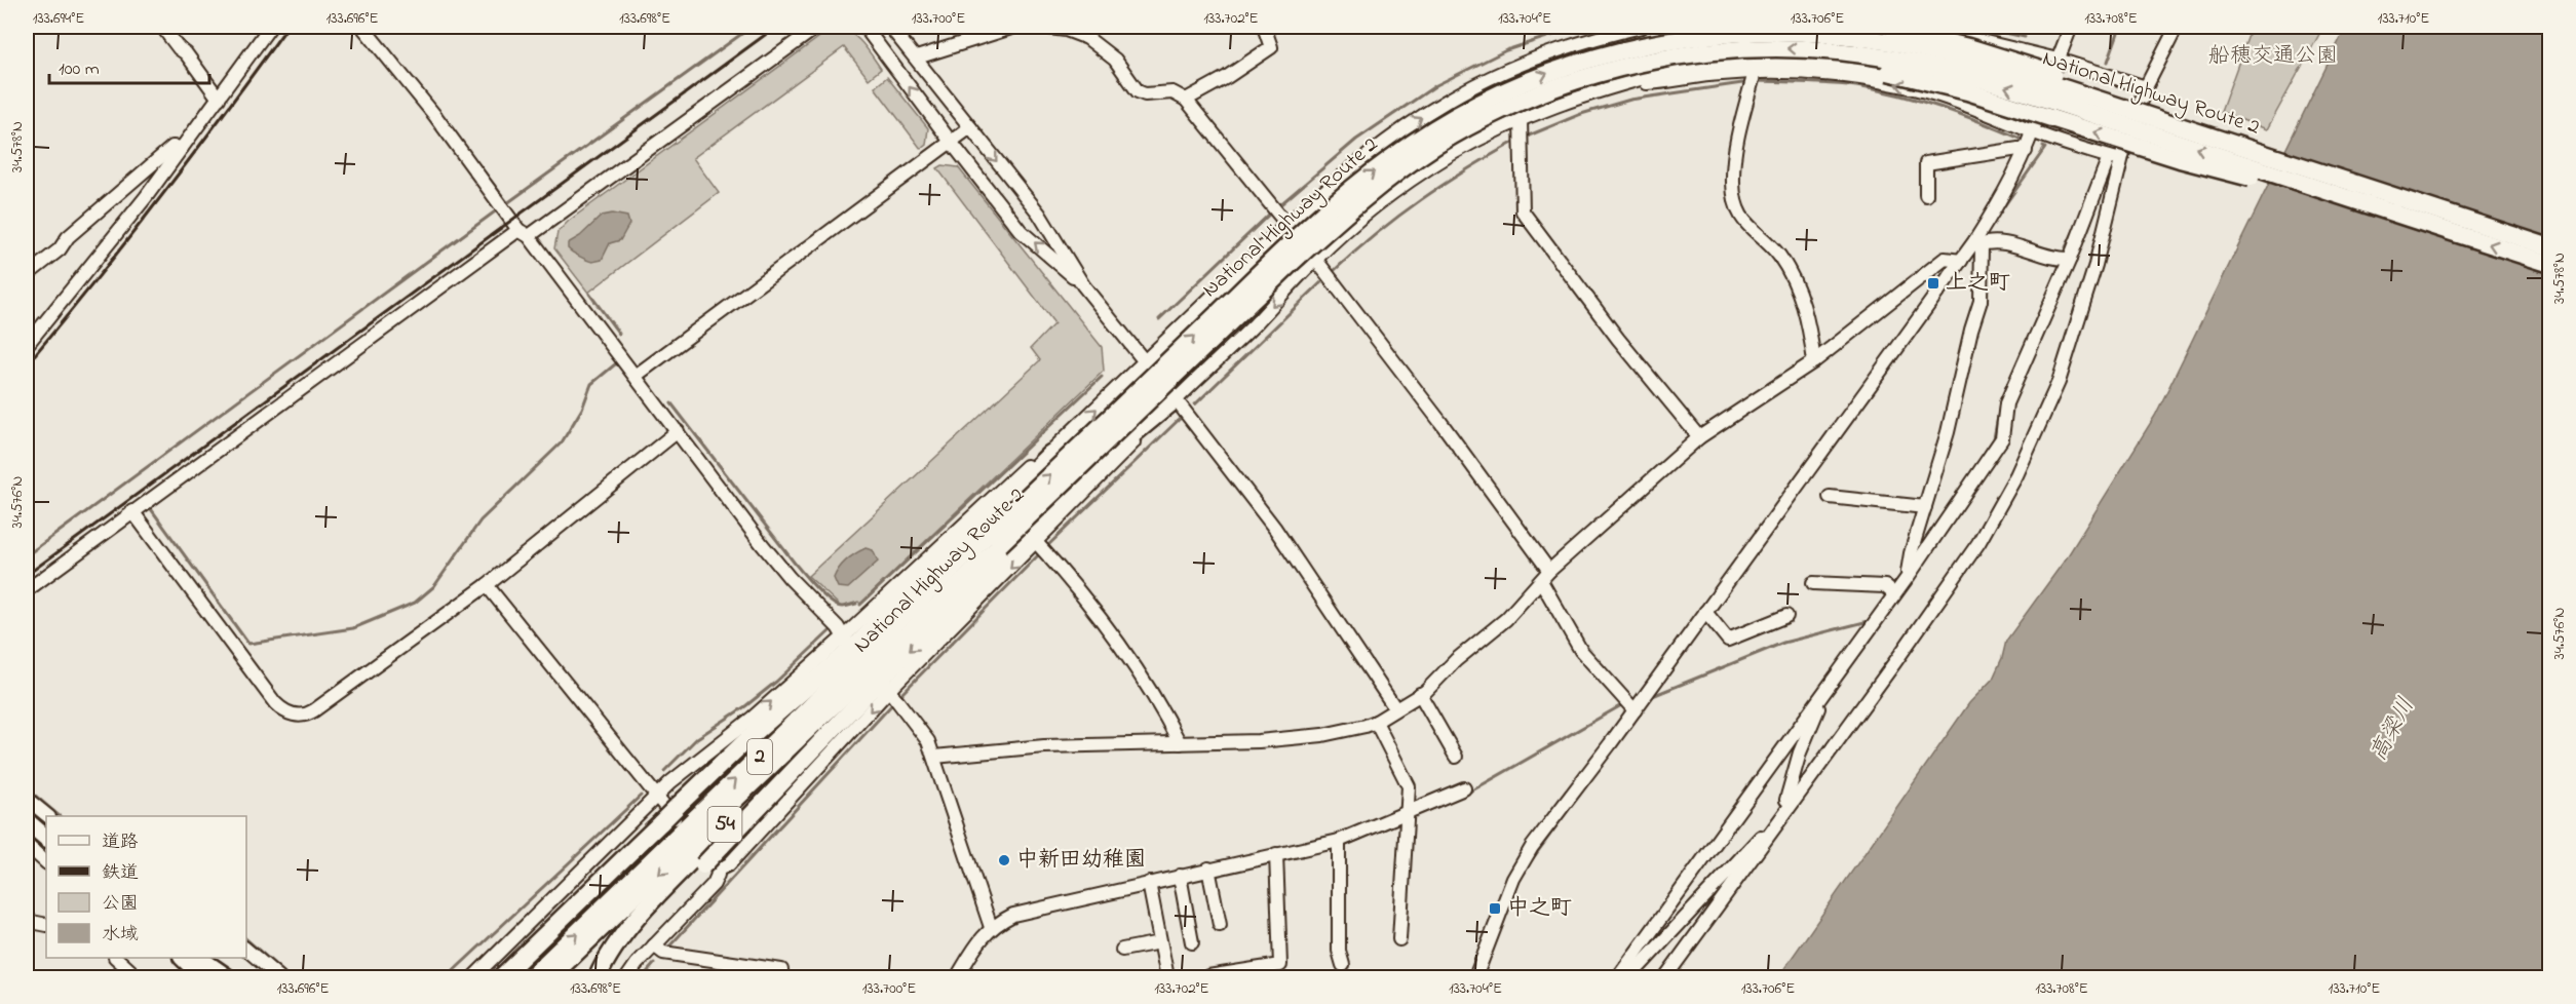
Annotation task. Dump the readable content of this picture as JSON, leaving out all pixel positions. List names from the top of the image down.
{
  "streets": {
    "highway": ["National Highway Route 2", "2", "54"]
  },
  "crossings": [
    ["National Highway Route 2", "54"]
  ],
  "water": ["高梁川"],
  "parks": ["船穂交通公園"],
  "places": {
    "transit": ["上之町", "中之町"],
    "other": ["中新田幼稚園"]
  },
  "legend": [
    "道路",
    "鉄道",
    "公園",
    "水域"
  ],
  "scale_bar": "100 m",
  "coordinates": [
    "133.694°E",
    "133.696°E",
    "133.698°E",
    "133.700°E",
    "133.702°E",
    "133.704°E",
    "133.706°E",
    "133.708°E",
    "133.710°E",
    "34.578°N",
    "34.576°N"
  ]
}
